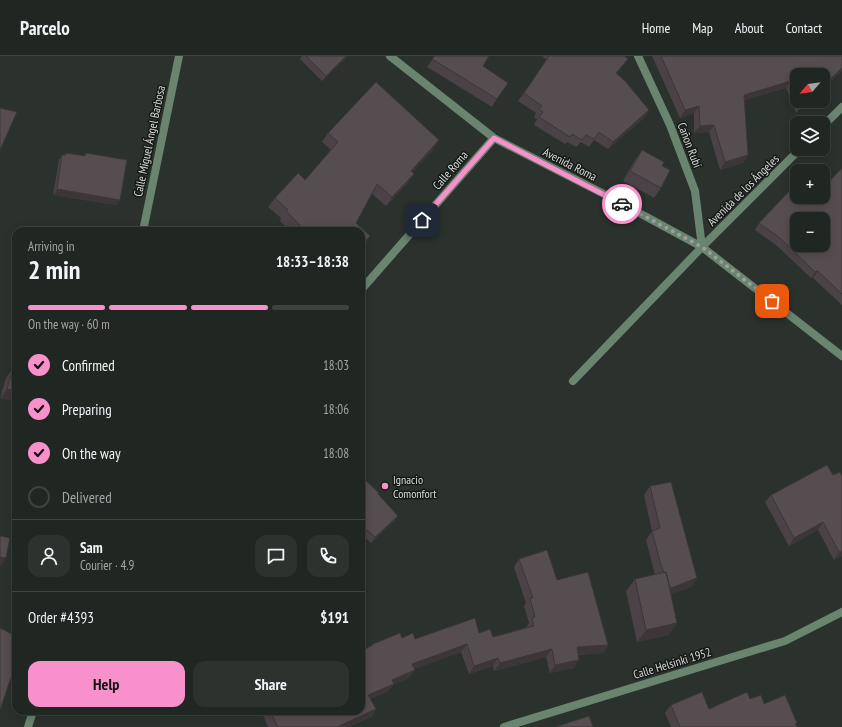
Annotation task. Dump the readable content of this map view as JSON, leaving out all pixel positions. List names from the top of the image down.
{
  "streets": {
    "street": [
      "Calle Miguel Ángel Barbosa",
      "Cañon Rubí",
      "Avenida Roma",
      "Calle Roma",
      "Avenida de los Ángeles",
      "Calle Helsinki 1952"
    ]
  },
  "crossings": [
    ["Cañon Rubí", "Avenida Roma"],
    ["Cañon Rubí", "Avenida de los Ángeles"],
    ["Avenida Roma", "Calle Roma"],
    ["Avenida Roma", "Avenida de los Ángeles"]
  ],
  "places": ["Ignacio Comonfort"],
  "north": "bottom left",
  "page": {
    "header": "Parcelo",
    "nav": [
      "Home",
      "Map",
      "About",
      "Contact"
    ],
    "map_buttons": ["+", "−"],
    "heading": ["2 min", "Arriving in", "18:33–18:38"],
    "panel": [
      "Sam",
      "Courier · 4.9",
      "Order #4393",
      "$191"
    ],
    "bar": "On the way · 60 m",
    "list": [
      ["Confirmed", "18:03"],
      ["Preparing", "18:06"],
      ["On the way", "18:08"],
      "Delivered"
    ],
    "buttons": ["Help", "Share"]
  }
}
